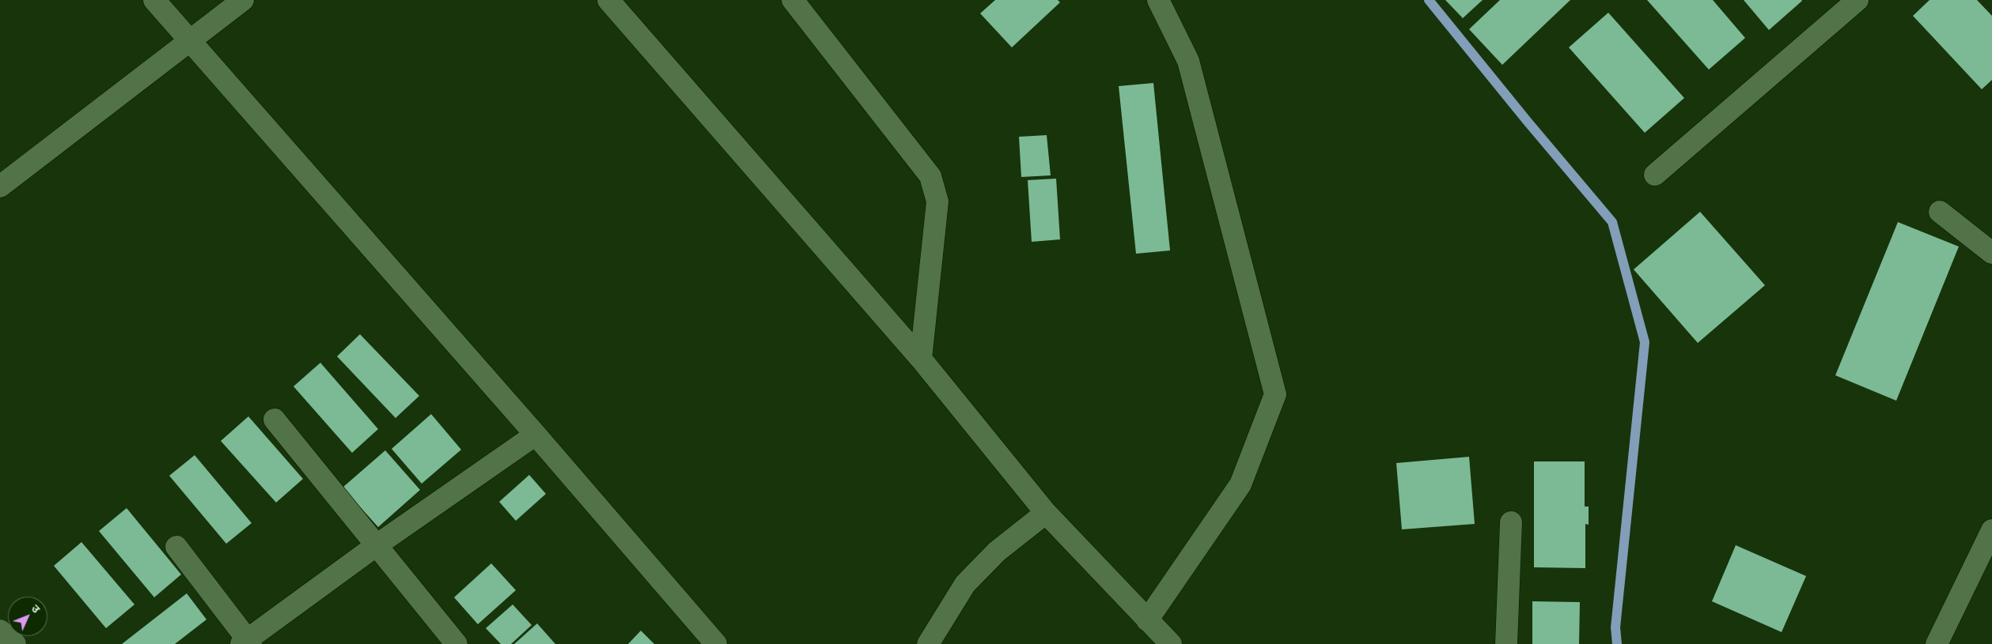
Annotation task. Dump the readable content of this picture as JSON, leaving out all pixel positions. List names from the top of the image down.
{
  "north": "top right"
}
